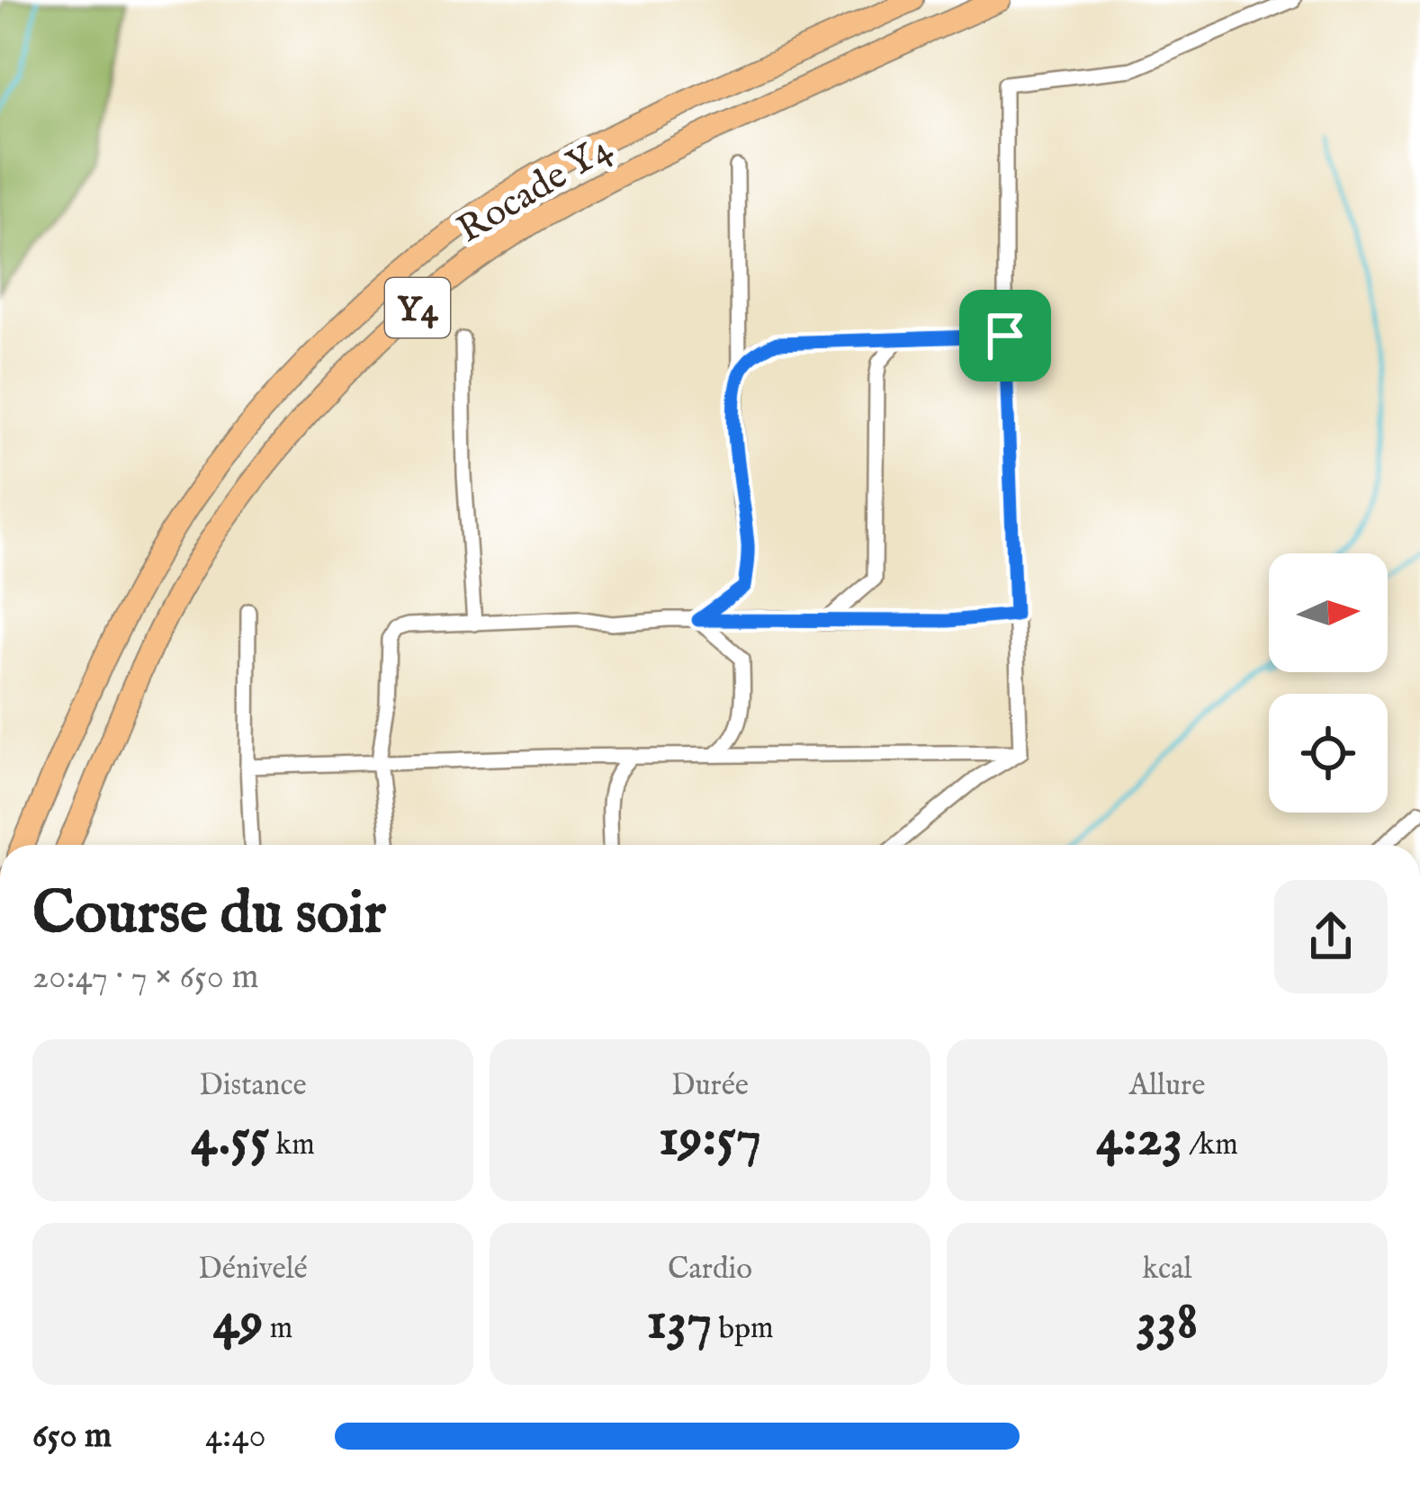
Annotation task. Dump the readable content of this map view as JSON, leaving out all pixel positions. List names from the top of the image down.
{
  "streets": {
    "highway": ["Rocade Y4", "Y4"]
  },
  "north": "right",
  "page": {
    "heading": ["Course du soir", "20:47 · 7 × 650 m"],
    "stats": [
      ["Distance", "4.55 km"],
      ["Durée", "19:57"],
      ["Allure", "4:23 /km"],
      ["Dénivelé", "49 m"],
      ["Cardio", "137 bpm"],
      ["kcal", "338"]
    ],
    "list": [
      {
        "name": "650 m",
        "note": "4:40"
      }
    ]
  }
}
